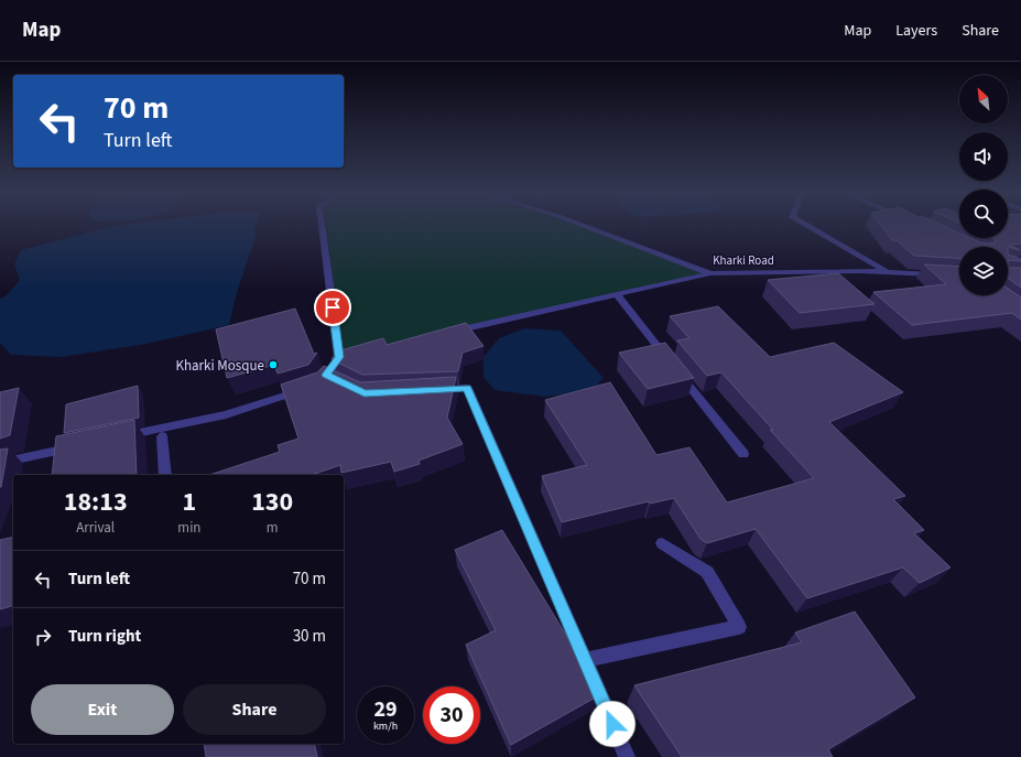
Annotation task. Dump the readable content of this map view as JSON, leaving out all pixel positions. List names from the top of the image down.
{
  "streets": {
    "street": ["Kharki Road"]
  },
  "places": ["Kharki Mosque"],
  "north": "top left",
  "page": {
    "header": "Map",
    "nav": ["Map", "Layers", "Share"],
    "turn": ["70 m", "Turn left"],
    "eta": [
      "18:13",
      "Arrival",
      "1",
      "min",
      "130",
      "m"
    ],
    "list": [
      {
        "name": "Turn left",
        "value": "70 m"
      },
      {
        "name": "Turn right",
        "value": "30 m"
      }
    ],
    "buttons": ["Exit", "Share"],
    "speed": "29 km/h",
    "limit": "30"
  }
}
